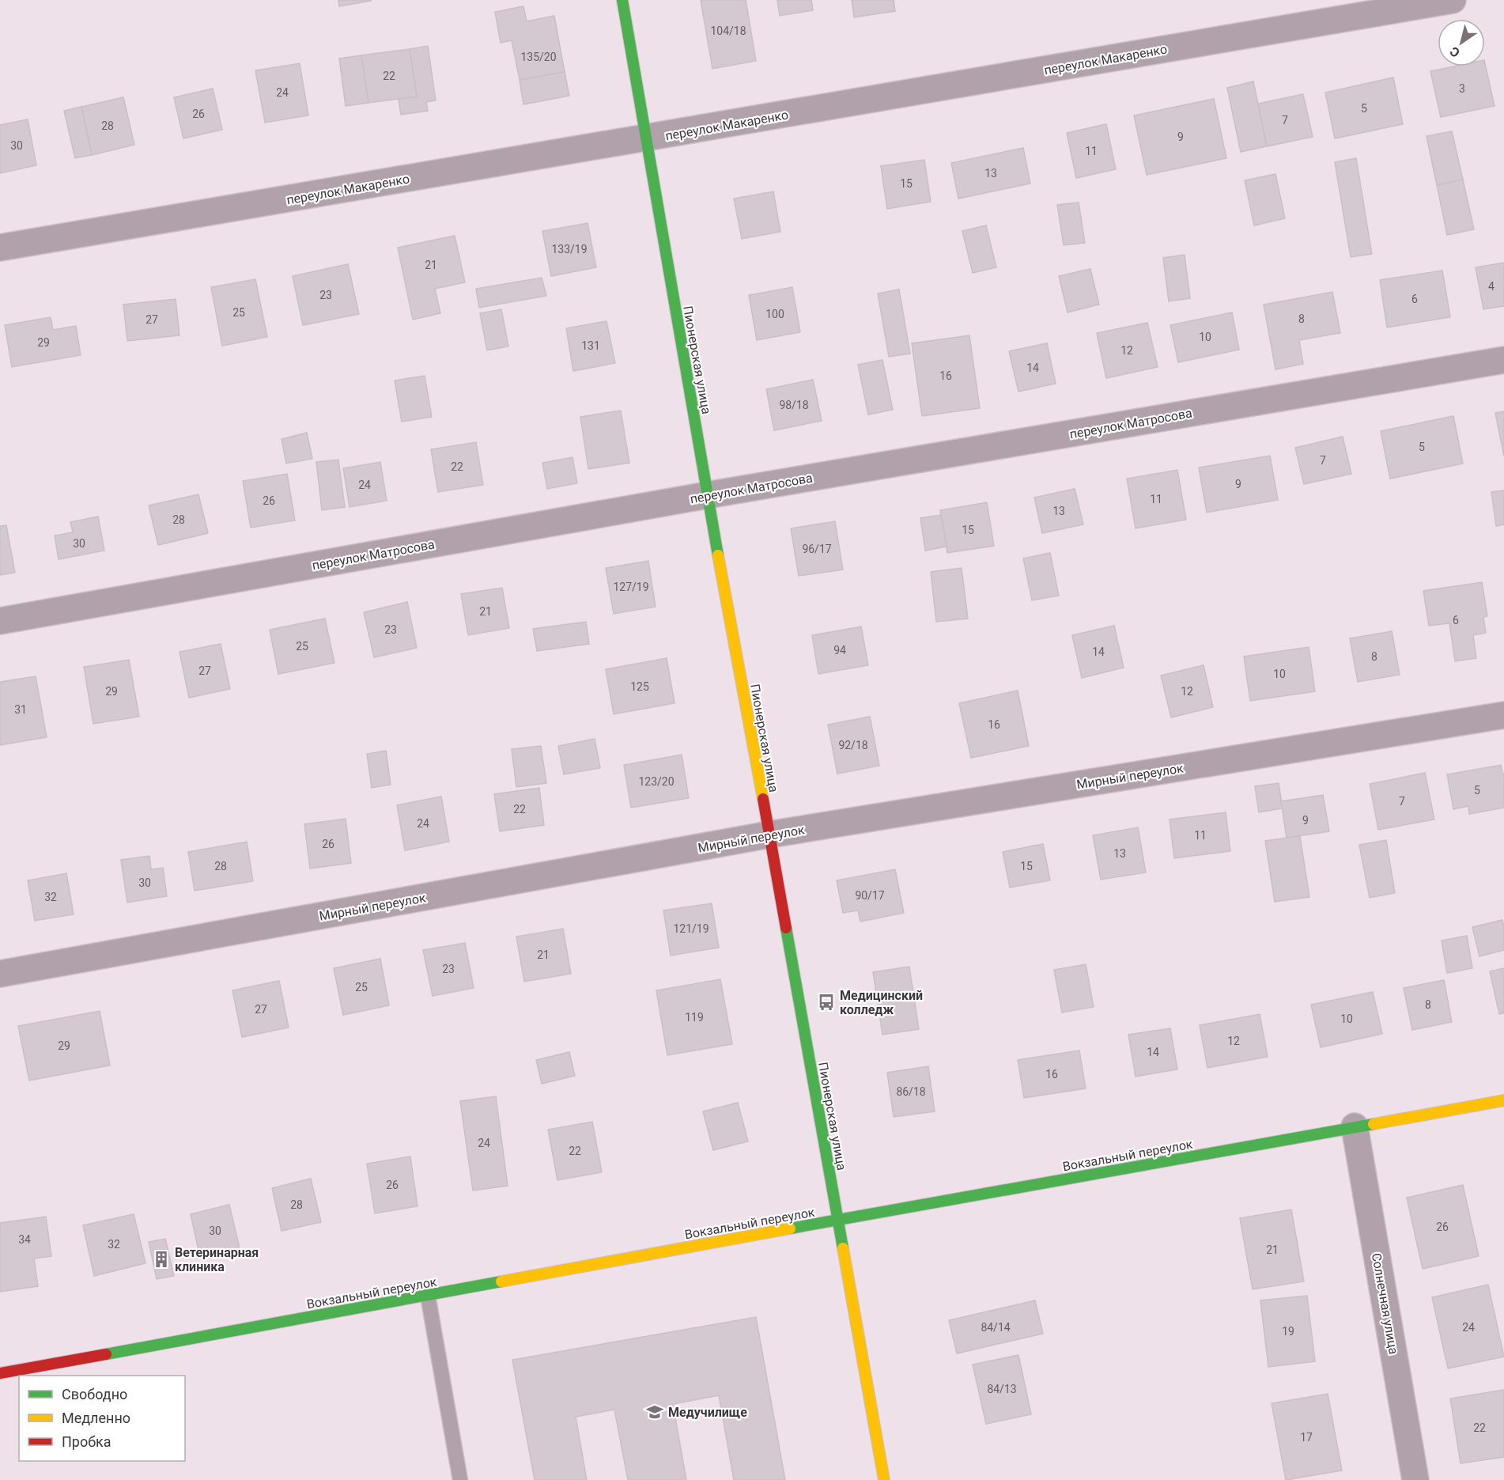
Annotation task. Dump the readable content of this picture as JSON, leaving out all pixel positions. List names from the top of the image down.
{
  "streets": {
    "street": [
      "переулок Макаренко",
      "Пионерская улица",
      "переулок Матросова",
      "Мирный переулок",
      "Вокзальный переулок",
      "Солнечная улица"
    ]
  },
  "crossings": [
    ["переулок Макаренко", "Пионерская улица"],
    ["Пионерская улица", "переулок Матросова"],
    ["Пионерская улица", "Мирный переулок"],
    ["Пионерская улица", "Вокзальный переулок"],
    ["Вокзальный переулок", "Солнечная улица"]
  ],
  "places": {
    "bus stop": ["Медицинский колледж"],
    "building": ["Ветеринарная клиника"],
    "school or university": ["Медучилище"]
  },
  "house_numbers": [
    "104/18",
    "135/20",
    "22",
    "3",
    "24",
    "5",
    "26",
    "7",
    "28",
    "9",
    "30",
    "11",
    "13",
    "15",
    "133/19",
    "21",
    "4",
    "23",
    "6",
    "25",
    "100",
    "8",
    "27",
    "10",
    "29",
    "131",
    "12",
    "14",
    "16",
    "98/18",
    "5",
    "7",
    "22",
    "9",
    "24",
    "11",
    "26",
    "13",
    "28",
    "15",
    "30",
    "96/17",
    "127/19",
    "21",
    "6",
    "23",
    "25",
    "94",
    "14",
    "8",
    "27",
    "10",
    "125",
    "29",
    "12",
    "31",
    "16",
    "92/18",
    "123/20",
    "5",
    "7",
    "22",
    "9",
    "24",
    "11",
    "26",
    "13",
    "28",
    "15",
    "30",
    "90/17",
    "32",
    "121/19",
    "21",
    "23",
    "25",
    "8",
    "27",
    "119",
    "10",
    "12",
    "29",
    "14",
    "16",
    "86/18",
    "24",
    "22",
    "26",
    "28",
    "26",
    "30",
    "34",
    "32",
    "21",
    "84/14",
    "24",
    "19",
    "84/13",
    "22",
    "17"
  ],
  "legend": ["Свободно", "Медленно", "Пробка"],
  "north": "bottom left"
}
